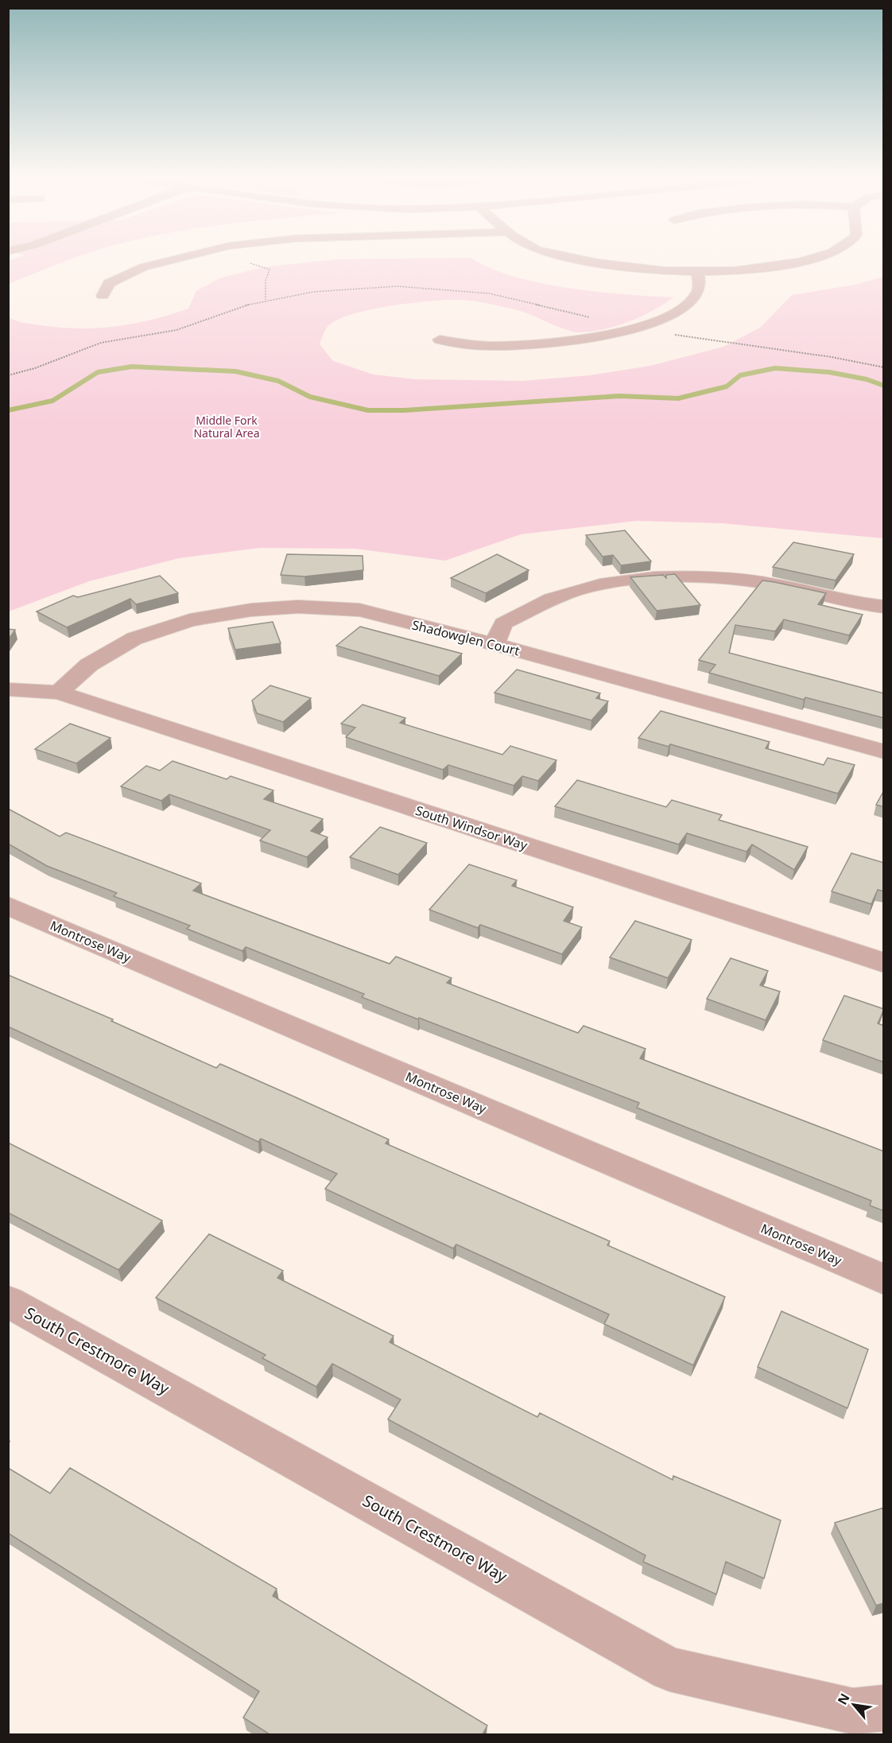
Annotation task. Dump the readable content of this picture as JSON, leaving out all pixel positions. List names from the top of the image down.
{
  "streets": {
    "street": [
      "Shadowglen Court",
      "South Windsor Way",
      "Montrose Way",
      "South Crestmore Way"
    ]
  },
  "crossings": [
    ["Shadowglen Court", "South Windsor Way"]
  ],
  "parks": ["Middle Fork Natural Area"],
  "north": "top left"
}
